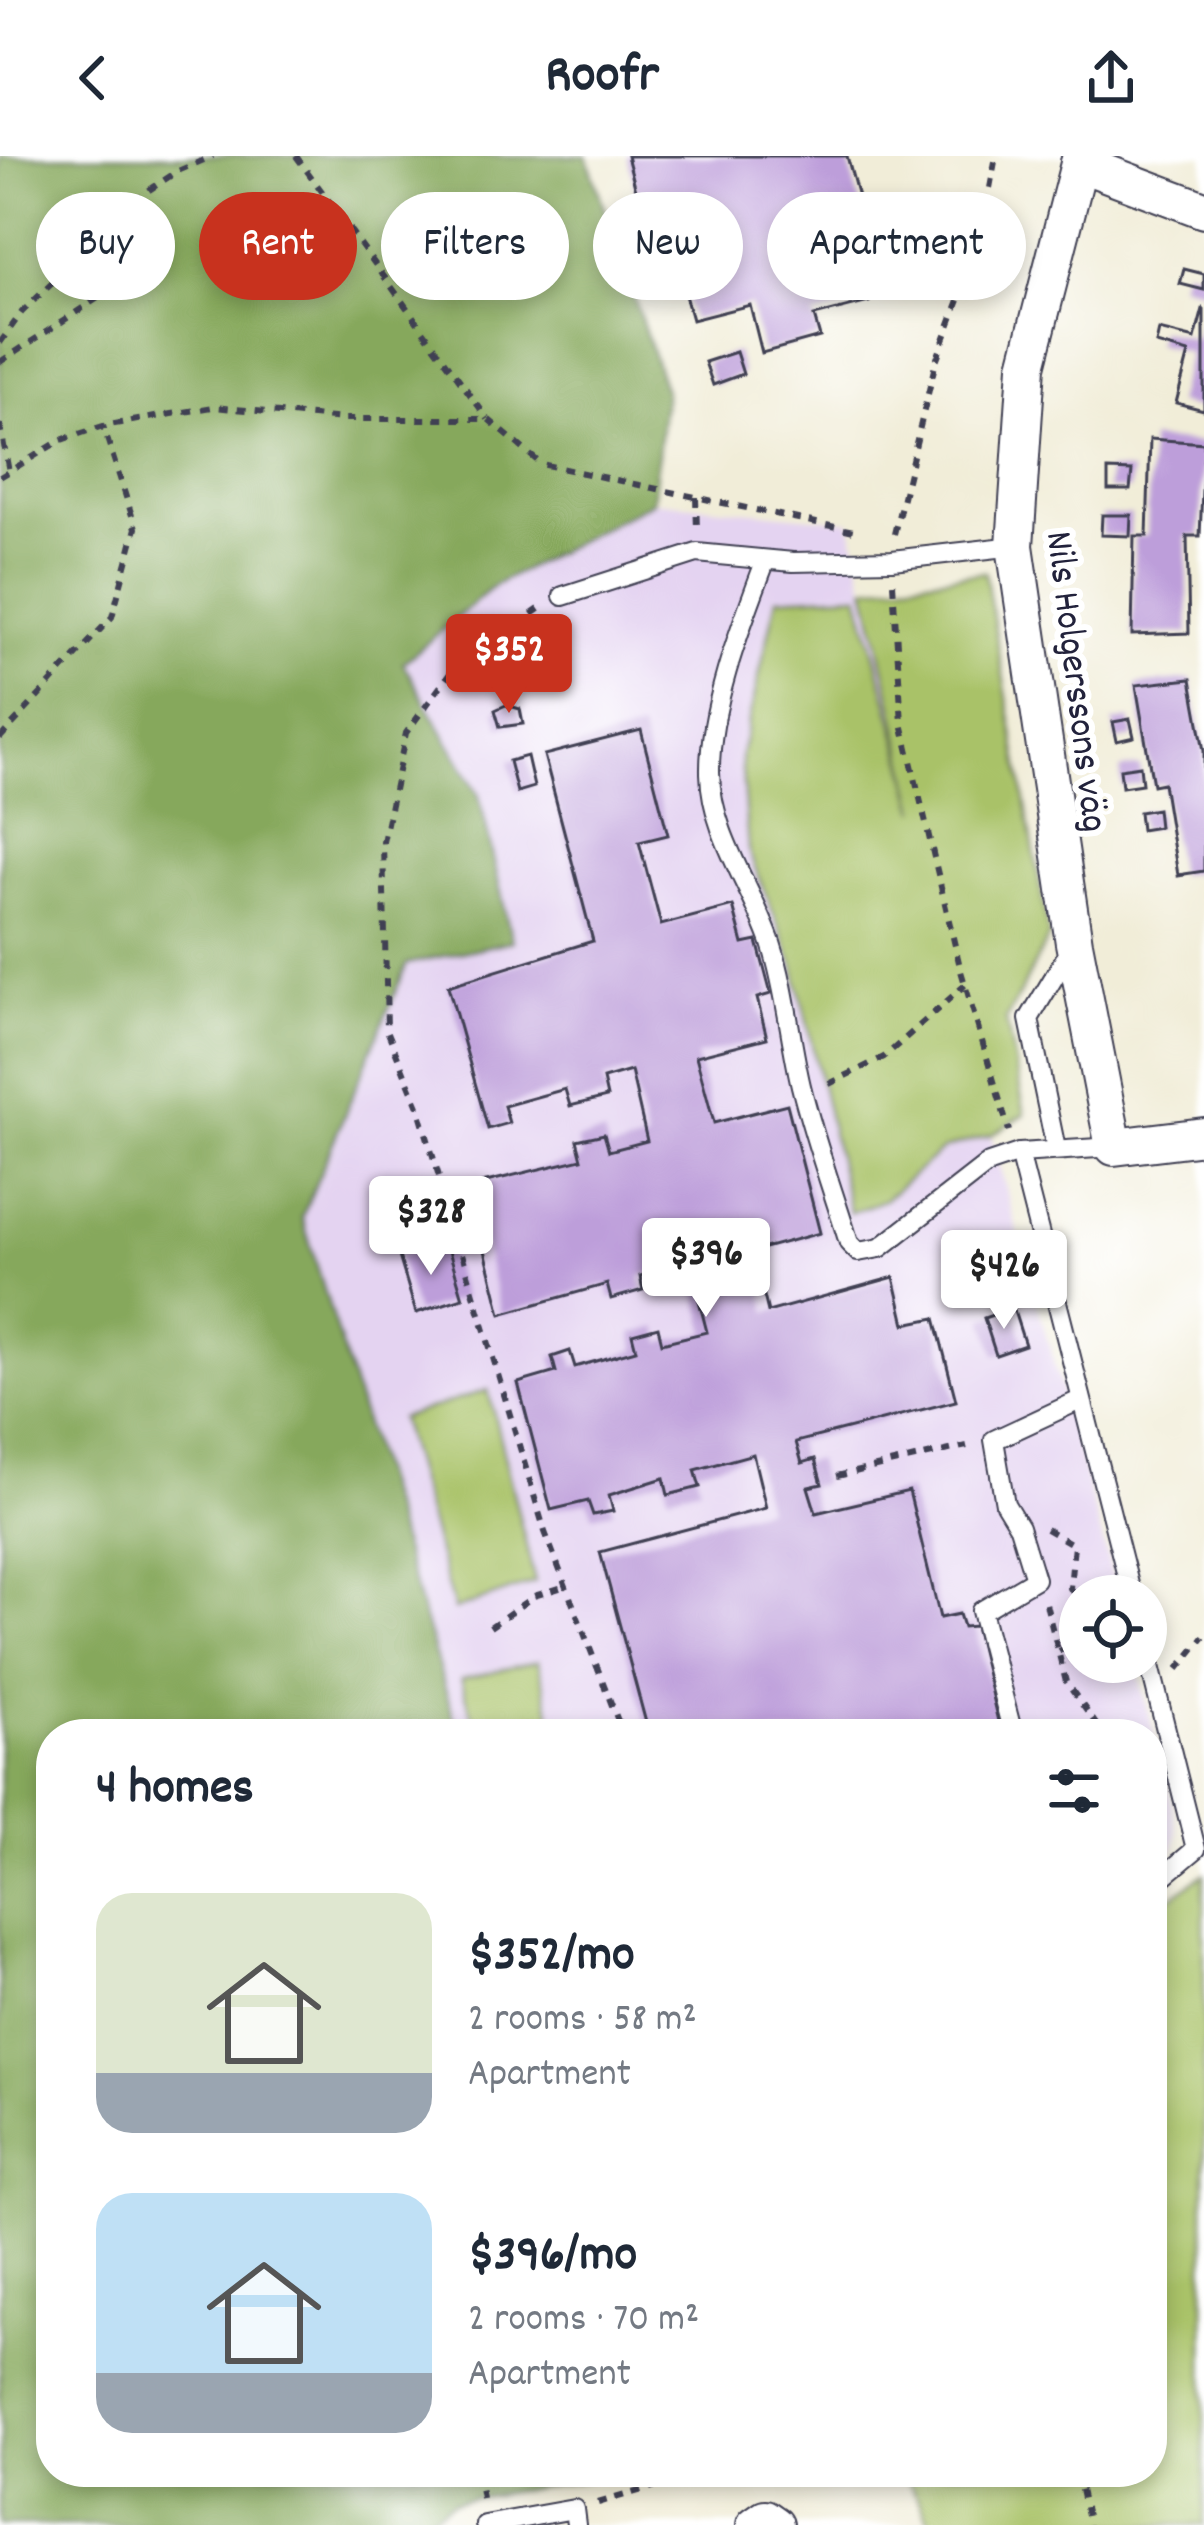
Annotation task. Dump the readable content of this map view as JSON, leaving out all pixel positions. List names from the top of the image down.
{
  "streets": {
    "street": ["Nils Holgerssons väg"]
  },
  "page": {
    "header": "Roofr",
    "chip": [
      "Buy",
      "Rent",
      "Filters",
      "New",
      "Apartment"
    ],
    "price": [
      "$352",
      "$328",
      "$396",
      "$426"
    ],
    "heading": "4 homes",
    "list": [
      {
        "name": "$352/mo",
        "note": "2 rooms · 58 m² · Apartment"
      },
      {
        "name": "$396/mo",
        "note": "2 rooms · 70 m² · Apartment"
      }
    ]
  }
}
